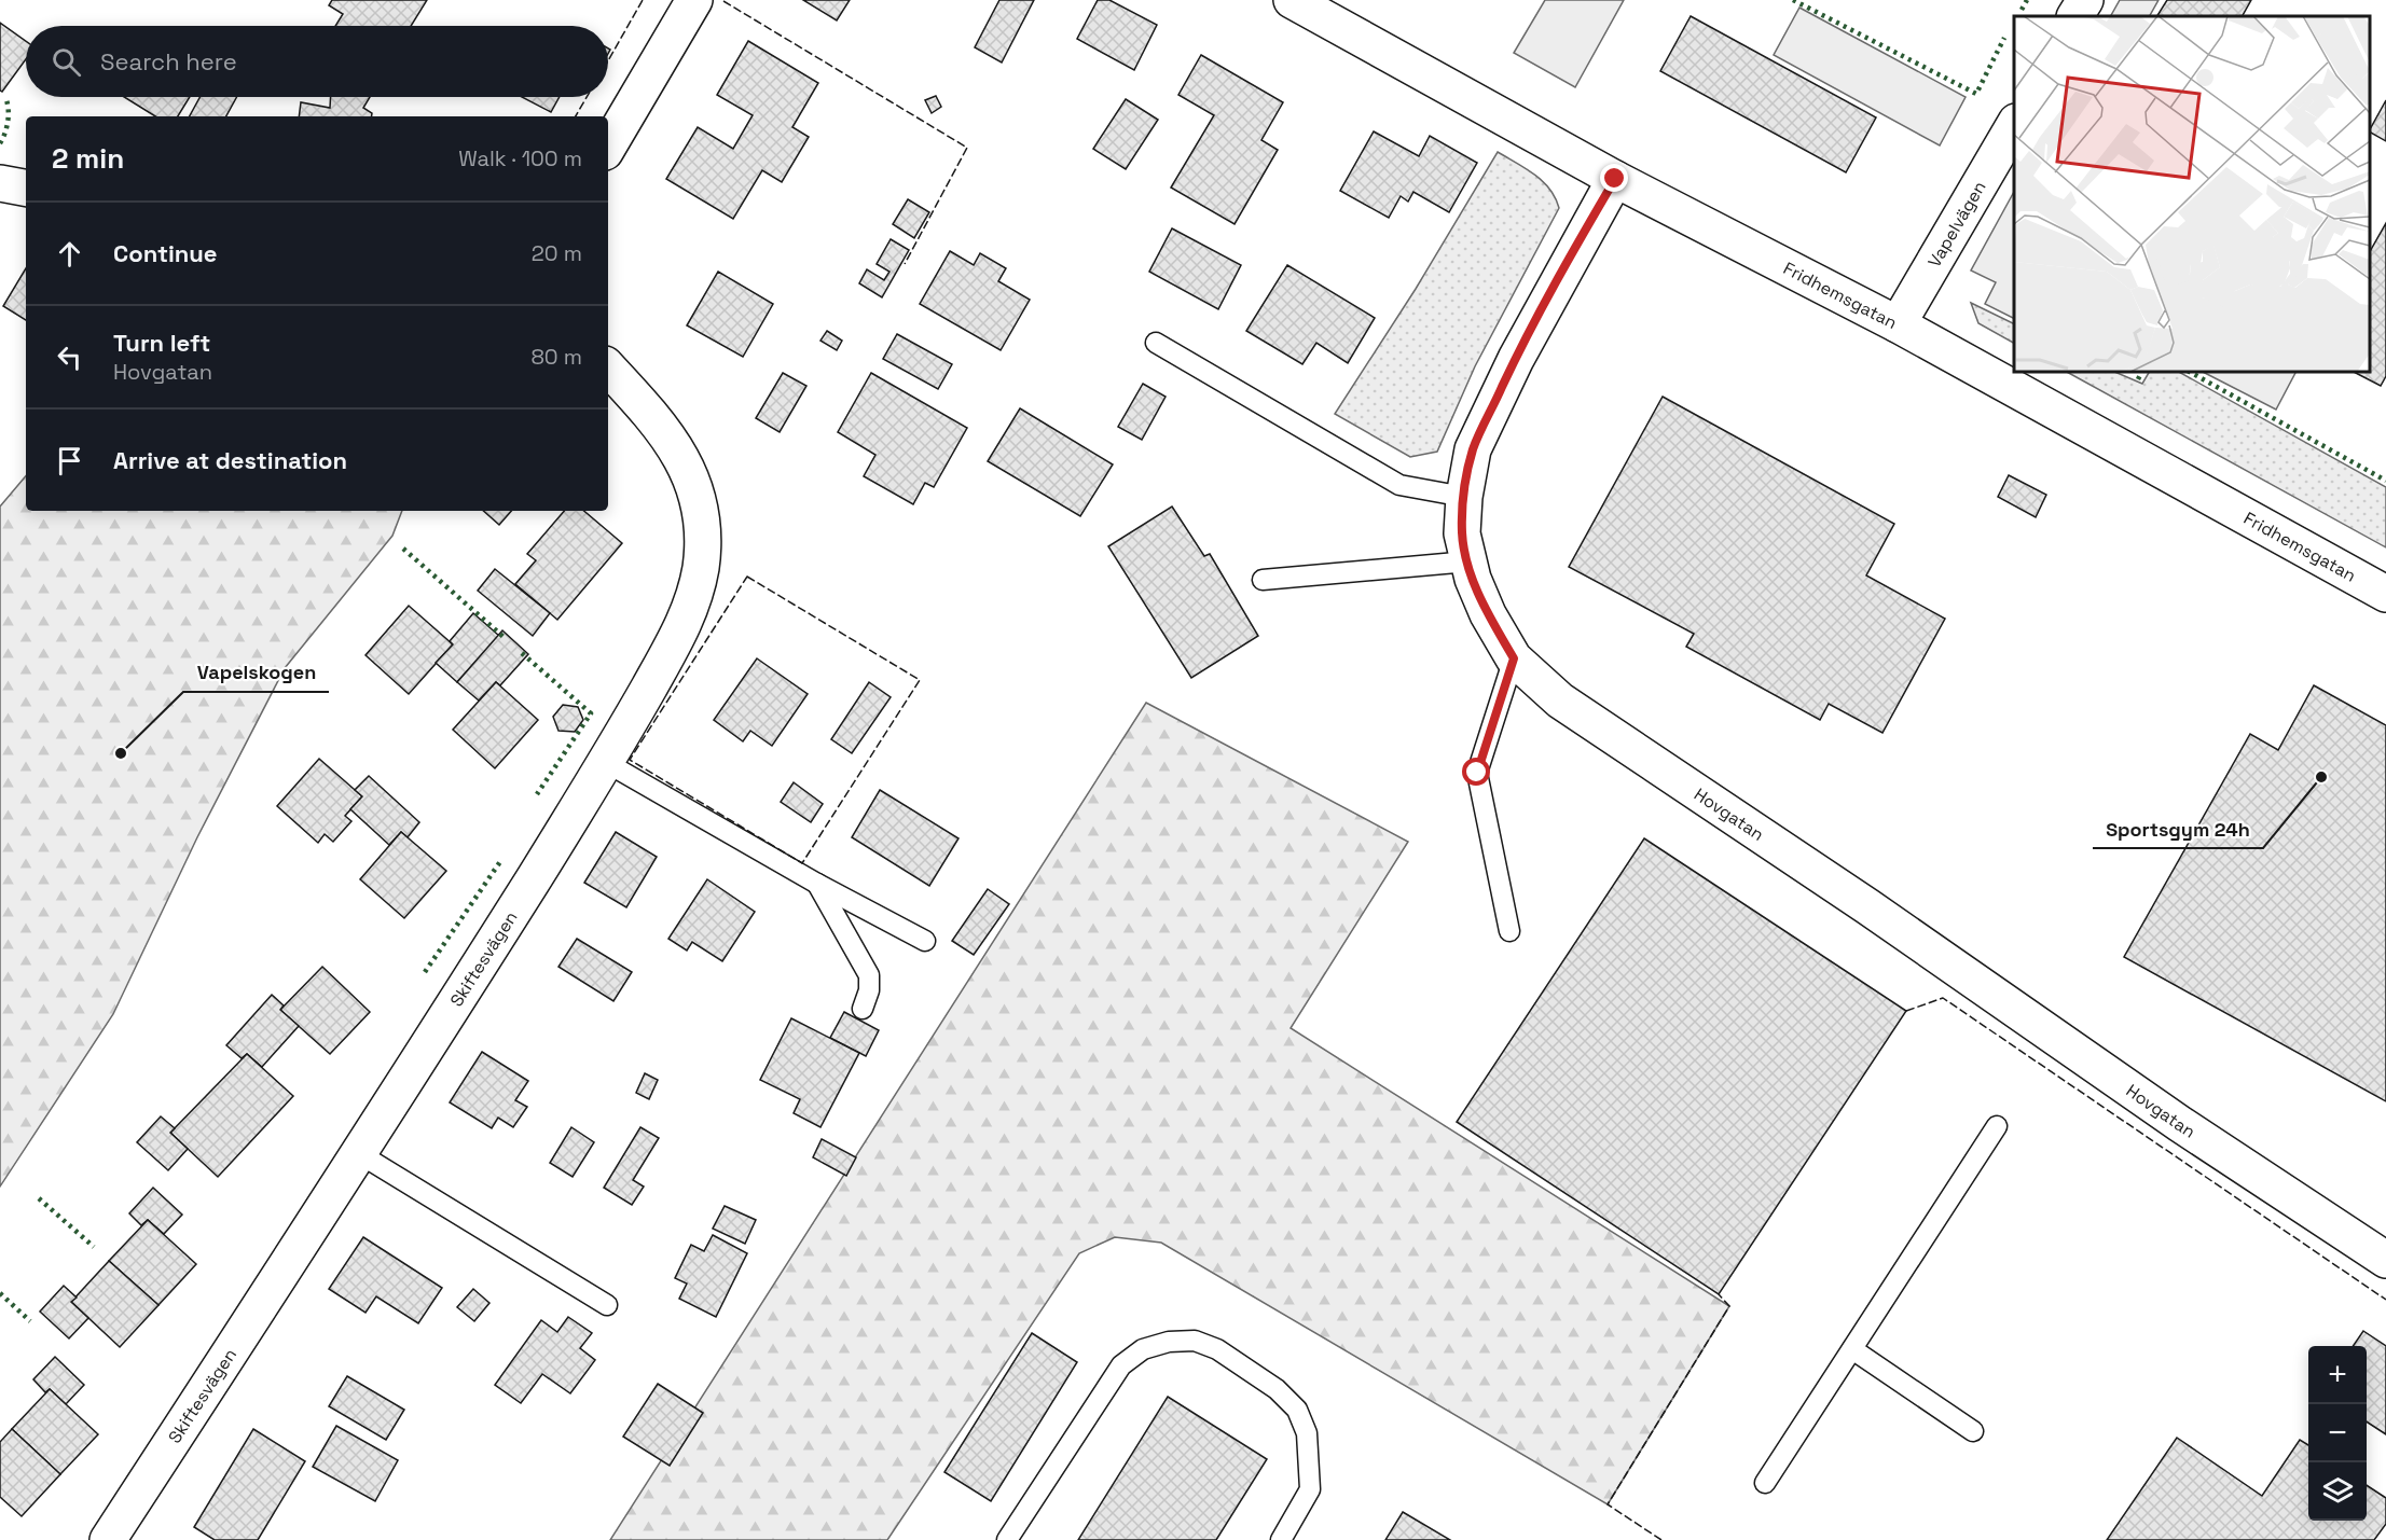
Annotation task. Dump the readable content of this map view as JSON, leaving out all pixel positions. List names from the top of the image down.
{
  "streets": {
    "street": [
      "Vapelvägen",
      "Fridhemsgatan",
      "Hovgatan",
      "Skiftesvägen"
    ]
  },
  "crossings": [
    ["Vapelvägen", "Fridhemsgatan"],
    ["Fridhemsgatan", "Hovgatan"]
  ],
  "places": ["Vapelskogen", "Sportsgym 24h"],
  "page": {
    "search": "Search here",
    "heading": ["2 min", "Walk · 100 m"],
    "list": [
      ["Continue", "20 m"],
      ["Turn left", "Hovgatan", "80 m"],
      "Arrive at destination"
    ],
    "map_buttons": ["+", "−"]
  }
}
